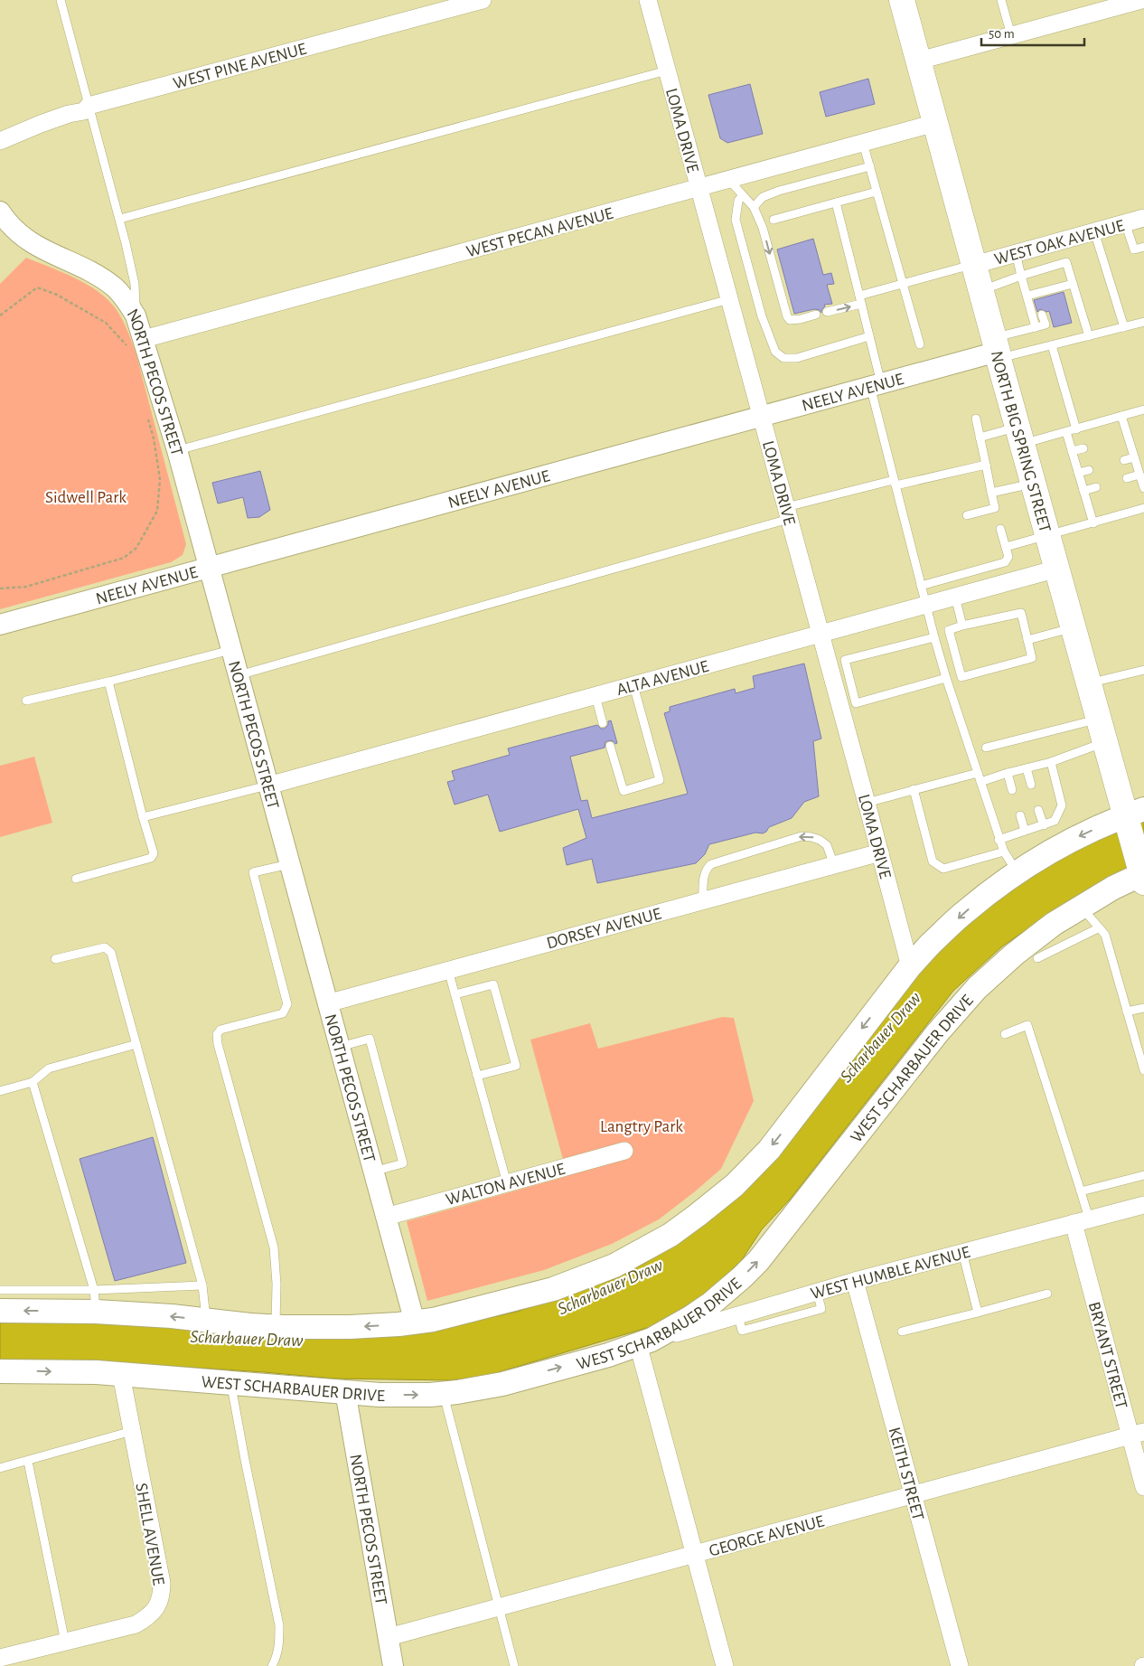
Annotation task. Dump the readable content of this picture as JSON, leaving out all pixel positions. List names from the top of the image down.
{
  "streets": {
    "highway": ["NORTH BIG SPRING STREET"],
    "main road": ["WEST SCHARBAUER DRIVE"],
    "street": [
      "WEST PINE AVENUE",
      "LOMA DRIVE",
      "WEST PECAN AVENUE",
      "WEST OAK AVENUE",
      "NORTH PECOS STREET",
      "NEELY AVENUE",
      "ALTA AVENUE",
      "DORSEY AVENUE",
      "WALTON AVENUE",
      "WEST HUMBLE AVENUE",
      "BRYANT STREET",
      "KEITH STREET",
      "SHELL AVENUE",
      "GEORGE AVENUE"
    ]
  },
  "crossings": [
    ["LOMA DRIVE", "WEST PECAN AVENUE"],
    ["LOMA DRIVE", "NEELY AVENUE"],
    ["LOMA DRIVE", "ALTA AVENUE"],
    ["LOMA DRIVE", "DORSEY AVENUE"],
    ["WEST PECAN AVENUE", "NORTH PECOS STREET"],
    ["WEST PECAN AVENUE", "NORTH BIG SPRING STREET"],
    ["WEST OAK AVENUE", "NORTH BIG SPRING STREET"],
    ["NORTH PECOS STREET", "NEELY AVENUE"],
    ["NORTH PECOS STREET", "ALTA AVENUE"],
    ["NORTH PECOS STREET", "DORSEY AVENUE"],
    ["NORTH PECOS STREET", "WEST SCHARBAUER DRIVE"],
    ["NORTH PECOS STREET", "WALTON AVENUE"],
    ["NORTH PECOS STREET", "GEORGE AVENUE"],
    ["NEELY AVENUE", "NORTH BIG SPRING STREET"],
    ["NORTH BIG SPRING STREET", "ALTA AVENUE"],
    ["NORTH BIG SPRING STREET", "WEST SCHARBAUER DRIVE"],
    ["WEST SCHARBAUER DRIVE", "WEST HUMBLE AVENUE"],
    ["WEST SCHARBAUER DRIVE", "SHELL AVENUE"],
    ["WEST HUMBLE AVENUE", "BRYANT STREET"],
    ["WEST HUMBLE AVENUE", "KEITH STREET"],
    ["BRYANT STREET", "GEORGE AVENUE"],
    ["KEITH STREET", "GEORGE AVENUE"]
  ],
  "water": ["Scharbauer Draw"],
  "parks": ["Sidwell Park", "Langtry Park"],
  "scale_bar": "50 m"
}
